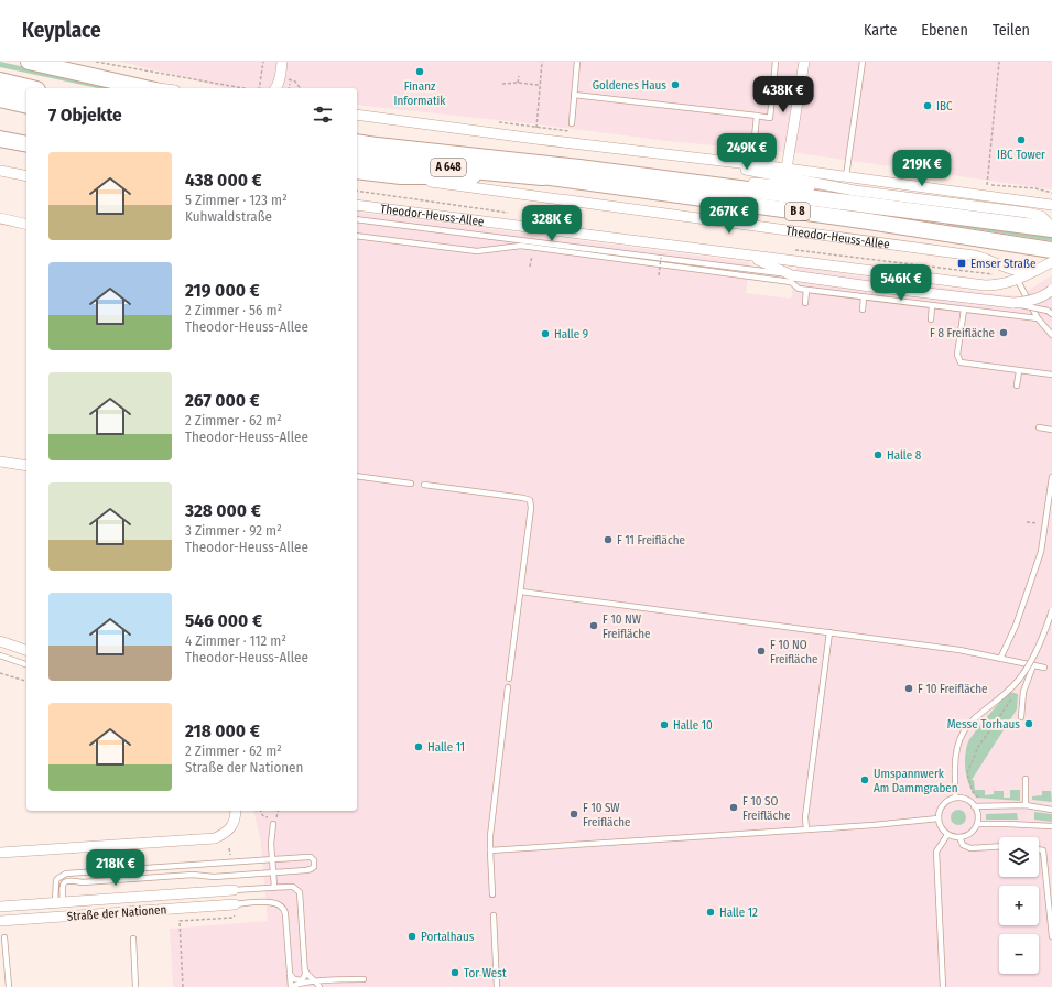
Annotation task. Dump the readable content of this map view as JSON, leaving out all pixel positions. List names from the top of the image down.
{
  "streets": {
    "highway": ["A 648", "Theodor-Heuss-Allee"],
    "main road": ["B 8"],
    "street": ["Straße der Nationen"]
  },
  "places": {
    "other": [
      "Finanz Informatik",
      "Goldenes Haus",
      "IBC",
      "IBC Tower",
      "F 8 Freifläche",
      "Halle 9",
      "Halle 8",
      "F 11 Freifläche",
      "F 10 NW Freifläche",
      "F 10 NO Freifläche",
      "F 10 Freifläche",
      "Messe Torhaus",
      "Halle 10",
      "Halle 11",
      "Umspannwerk Am Dammgraben",
      "F 10 SO Freifläche",
      "F 10 SW Freifläche",
      "Halle 12",
      "Portalhaus",
      "Tor West"
    ],
    "transit": ["Emser Straße"]
  },
  "page": {
    "header": "Keyplace",
    "nav": ["Karte", "Ebenen", "Teilen"],
    "price": [
      "438K €",
      "249K €",
      "219K €",
      "267K €",
      "328K €",
      "546K €",
      "218K €"
    ],
    "heading": "7 Objekte",
    "list": [
      {
        "name": "438 000 €",
        "note": "5 Zimmer · 123 m² · Kuhwaldstraße"
      },
      {
        "name": "219 000 €",
        "note": "2 Zimmer · 56 m² · Theodor-Heuss-Allee"
      },
      {
        "name": "267 000 €",
        "note": "2 Zimmer · 62 m² · Theodor-Heuss-Allee"
      },
      {
        "name": "328 000 €",
        "note": "3 Zimmer · 92 m² · Theodor-Heuss-Allee"
      },
      {
        "name": "546 000 €",
        "note": "4 Zimmer · 112 m² · Theodor-Heuss-Allee"
      },
      {
        "name": "218 000 €",
        "note": "2 Zimmer · 62 m² · Straße der Nationen"
      }
    ],
    "map_buttons": ["+", "−"]
  }
}
